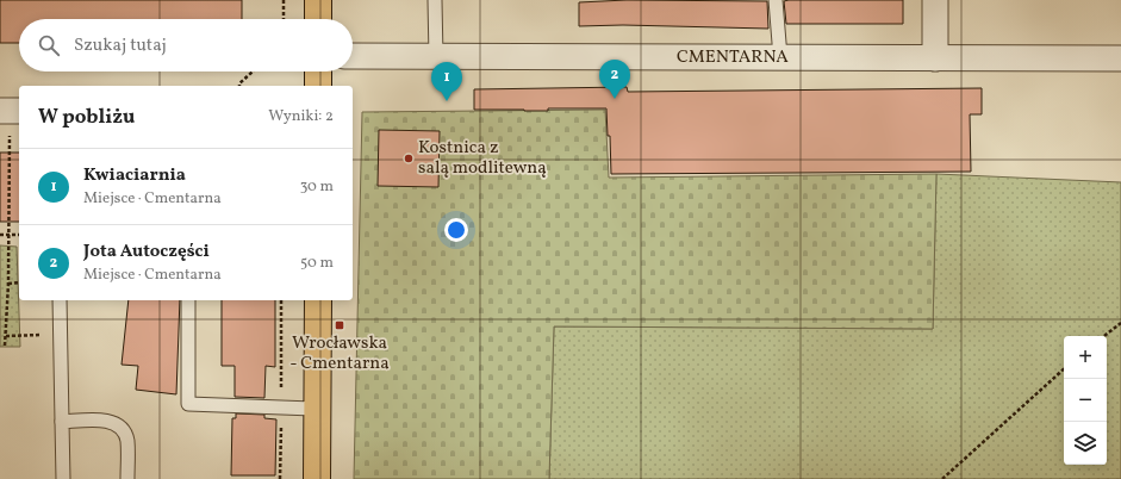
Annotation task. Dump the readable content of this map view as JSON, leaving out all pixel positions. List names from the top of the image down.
{
  "streets": {
    "street": ["CMENTARNA"]
  },
  "places": {
    "other": ["Kostnica z salą modlitewną"],
    "transit": ["Wrocławska - Cmentarna"]
  },
  "page": {
    "search": "Szukaj tutaj",
    "pins": ["2", "1"],
    "heading": ["W pobliżu", "Wyniki: 2"],
    "list": [
      {
        "mark": "1",
        "name": "Kwiaciarnia",
        "note": "Miejsce · Cmentarna",
        "value": "30 m"
      },
      {
        "mark": "2",
        "name": "Jota Autoczęści",
        "note": "Miejsce · Cmentarna",
        "value": "50 m"
      }
    ],
    "map_buttons": ["+", "−"]
  }
}
